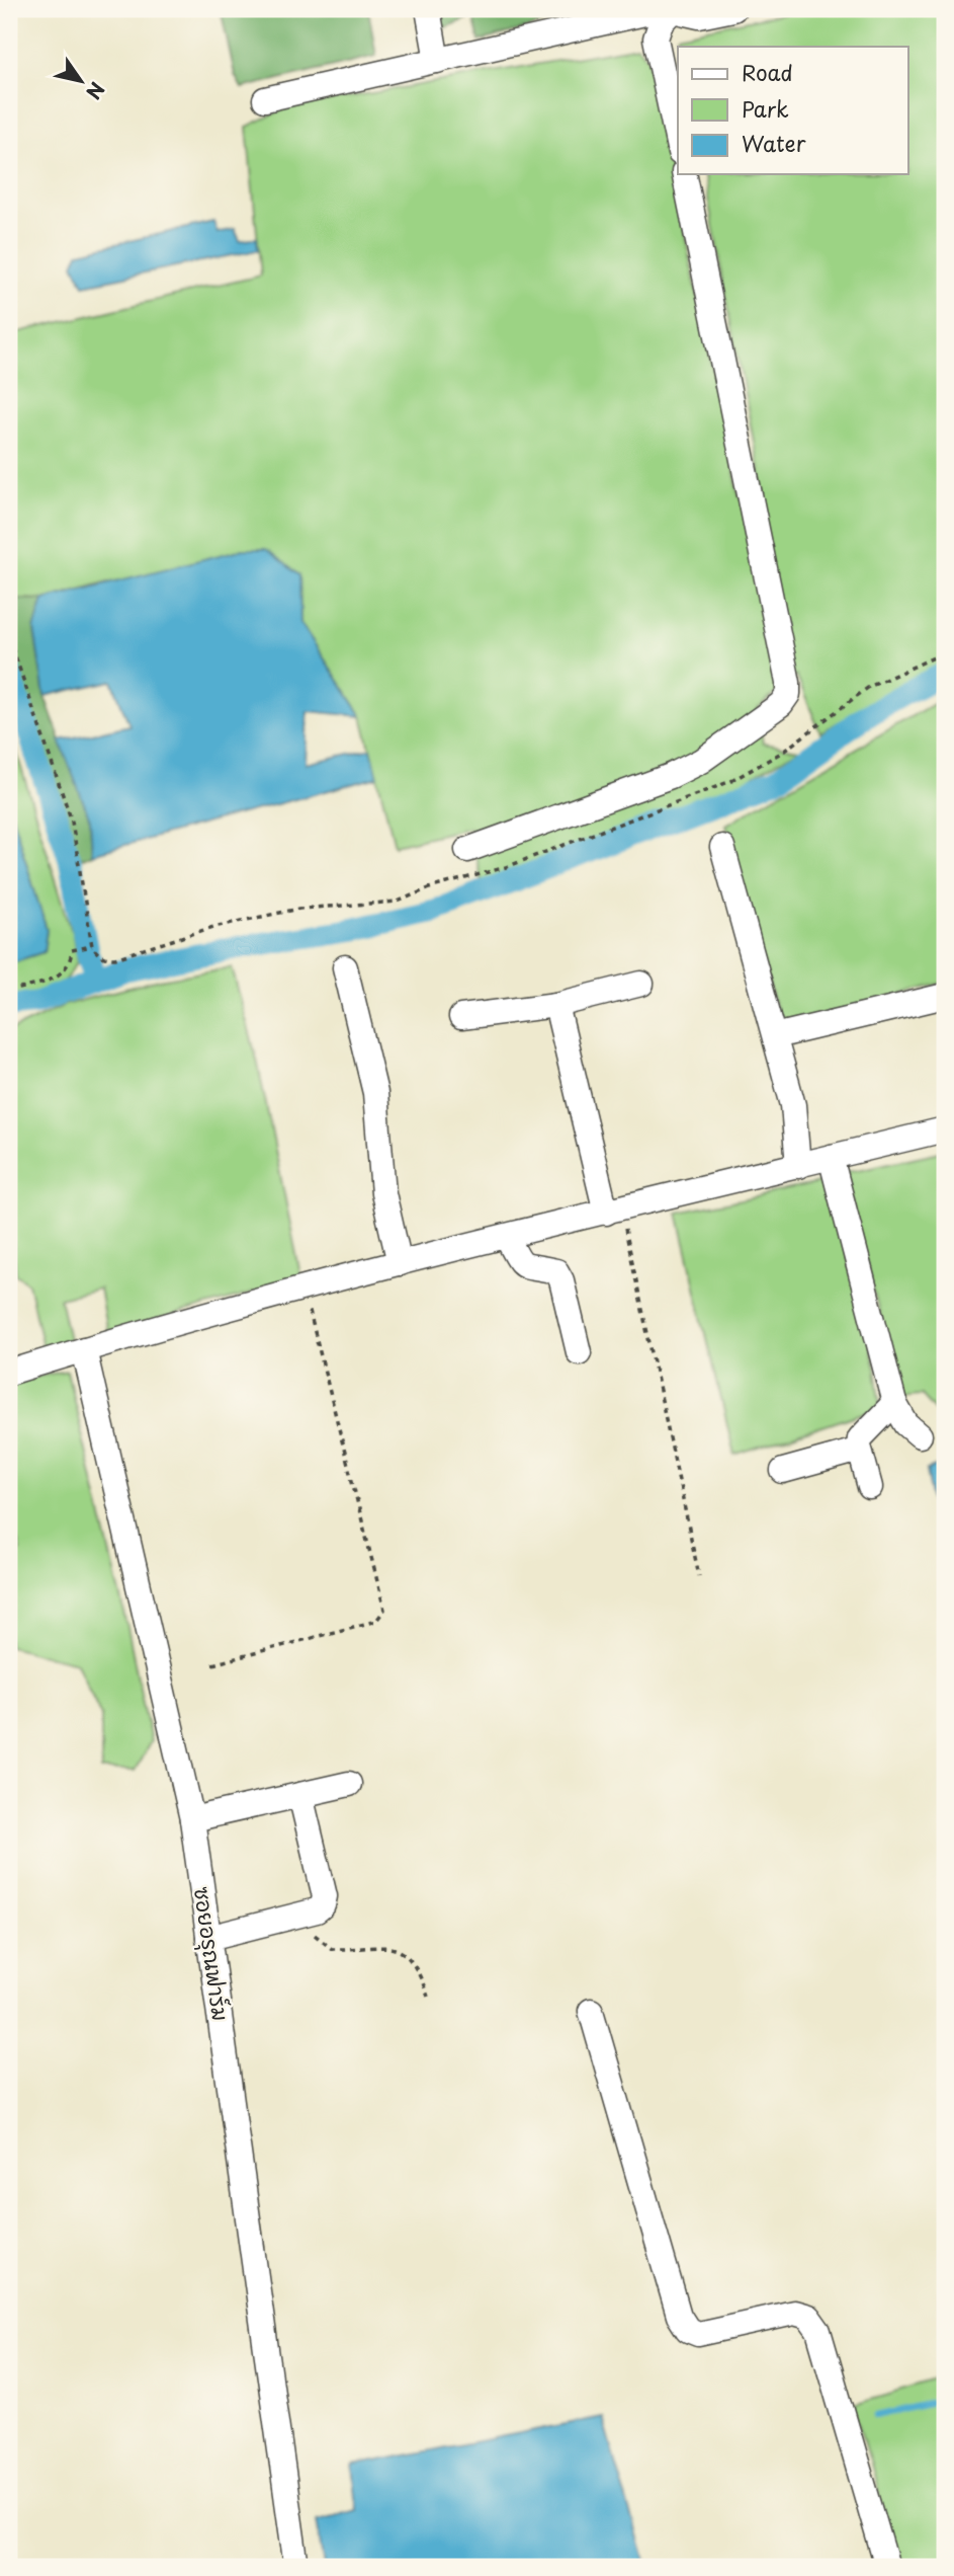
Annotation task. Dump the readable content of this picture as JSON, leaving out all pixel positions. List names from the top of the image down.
{
  "streets": {
    "street": ["ซอยอรุณฟาร์ม"]
  },
  "legend": ["Road", "Park", "Water"],
  "north": "bottom right"
}
